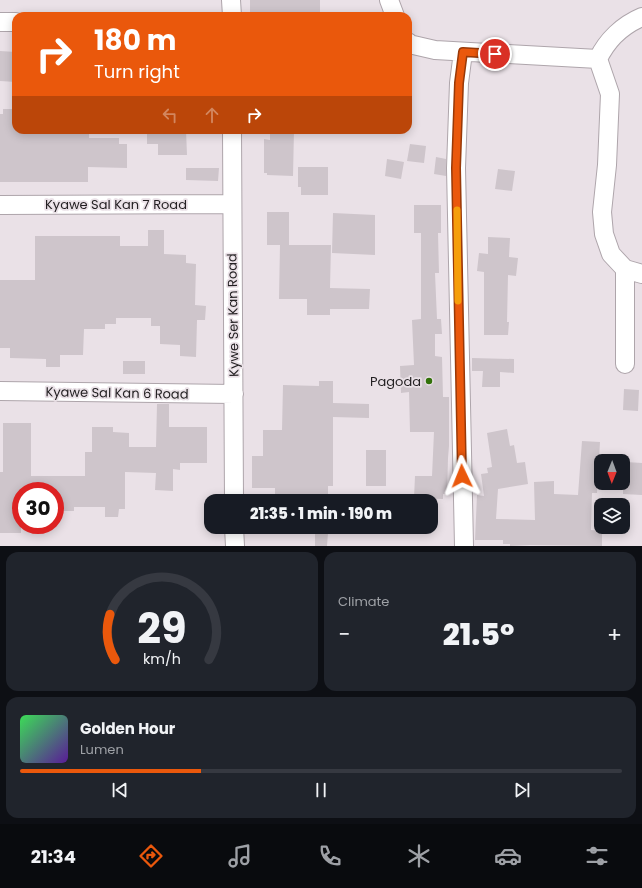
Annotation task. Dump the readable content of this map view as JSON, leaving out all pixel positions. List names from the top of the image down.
{
  "streets": {
    "street": ["Kyawe Sal Kan 7 Road", "Kywe Ser Kan Road", "Kyawe Sal Kan 6 Road"]
  },
  "crossings": [
    ["Kyawe Sal Kan 7 Road", "Kywe Ser Kan Road"],
    ["Kywe Ser Kan Road", "Kyawe Sal Kan 6 Road"]
  ],
  "places": ["Pagoda"],
  "north": "bottom",
  "page": {
    "turn": ["180 m", "Turn right"],
    "limit": "30",
    "trip": "21:35 · 1 min · 190 m",
    "tile": "Climate",
    "heat": ["−", "21.5°", "+"],
    "song": ["Golden Hour", "Lumen"],
    "tabs": "21:34",
    "gauge": ["29", "km/h"]
  }
}
